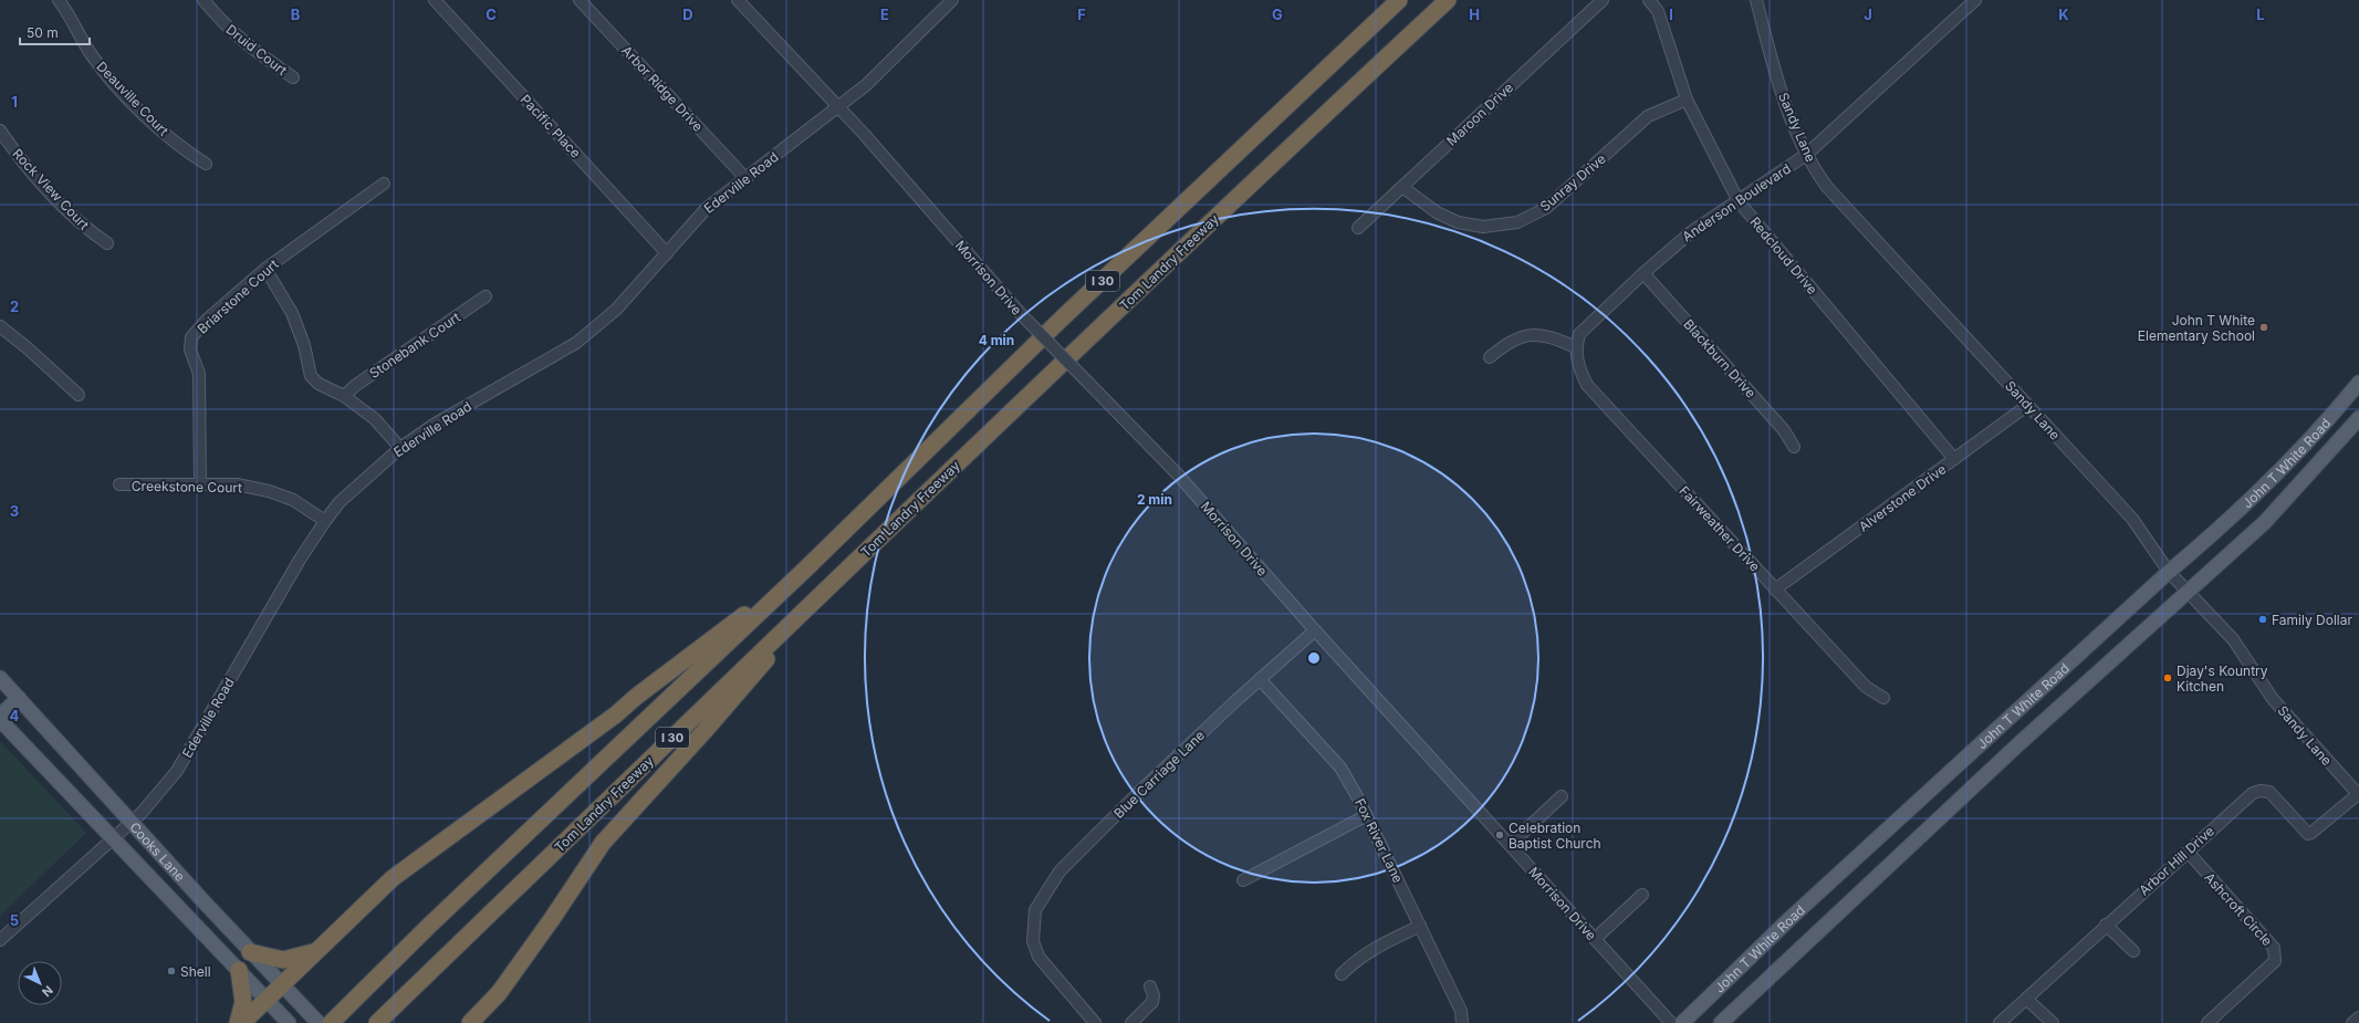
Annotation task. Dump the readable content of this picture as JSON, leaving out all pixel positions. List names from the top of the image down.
{
  "streets": {
    "highway": ["Tom Landry Freeway", "I 30"],
    "main road": ["John T White Road", "Cooks Lane"],
    "street": [
      "Druid Court",
      "Arbor Ridge Drive",
      "Deauville Court",
      "Maroon Drive",
      "Pacific Place",
      "Sandy Lane",
      "Ederville Road",
      "Sunray Drive",
      "Rock View Court",
      "Anderson Boulevard",
      "Redcloud Drive",
      "Morrison Drive",
      "Briarstone Court",
      "Stonebank Court",
      "Blackburn Drive",
      "Creekstone Court",
      "Alverstone Drive",
      "Fairweather Drive",
      "Blue Carriage Lane",
      "Fox River Lane",
      "Arbor Hill Drive",
      "Ashcroft Circle"
    ]
  },
  "crossings": [
    ["Arbor Ridge Drive", "Ederville Road"],
    ["Maroon Drive", "Sunray Drive"],
    ["Pacific Place", "Ederville Road"],
    ["Sandy Lane", "Anderson Boulevard"],
    ["Sandy Lane", "John T White Road"],
    ["Sandy Lane", "Alverstone Drive"],
    ["Sandy Lane", "Arbor Hill Drive"],
    ["Ederville Road", "Morrison Drive"],
    ["Ederville Road", "Creekstone Court"],
    ["Ederville Road", "Cooks Lane"],
    ["Sunray Drive", "Redcloud Drive"],
    ["Anderson Boulevard", "Redcloud Drive"],
    ["Anderson Boulevard", "Blackburn Drive"],
    ["Anderson Boulevard", "Fairweather Drive"],
    ["Redcloud Drive", "Alverstone Drive"],
    ["Morrison Drive", "Blue Carriage Lane"],
    ["Briarstone Court", "Creekstone Court"],
    ["Alverstone Drive", "Fairweather Drive"],
    ["Blue Carriage Lane", "Fox River Lane"],
    ["Arbor Hill Drive", "Ashcroft Circle"]
  ],
  "places": [
    "John T White Elementary School",
    "Family Dollar",
    "Djay's Kountry Kitchen",
    "Celebration Baptist Church",
    "Shell"
  ],
  "scale_bar": "50 m",
  "north": "bottom right",
  "grid": {
    "columns": [
      "B",
      "C",
      "D",
      "E",
      "F",
      "G",
      "H",
      "I",
      "J",
      "K",
      "L"
    ],
    "rows": [
      "1",
      "2",
      "3",
      "4",
      "5"
    ]
  },
  "rings": ["4 min", "2 min"]
}
